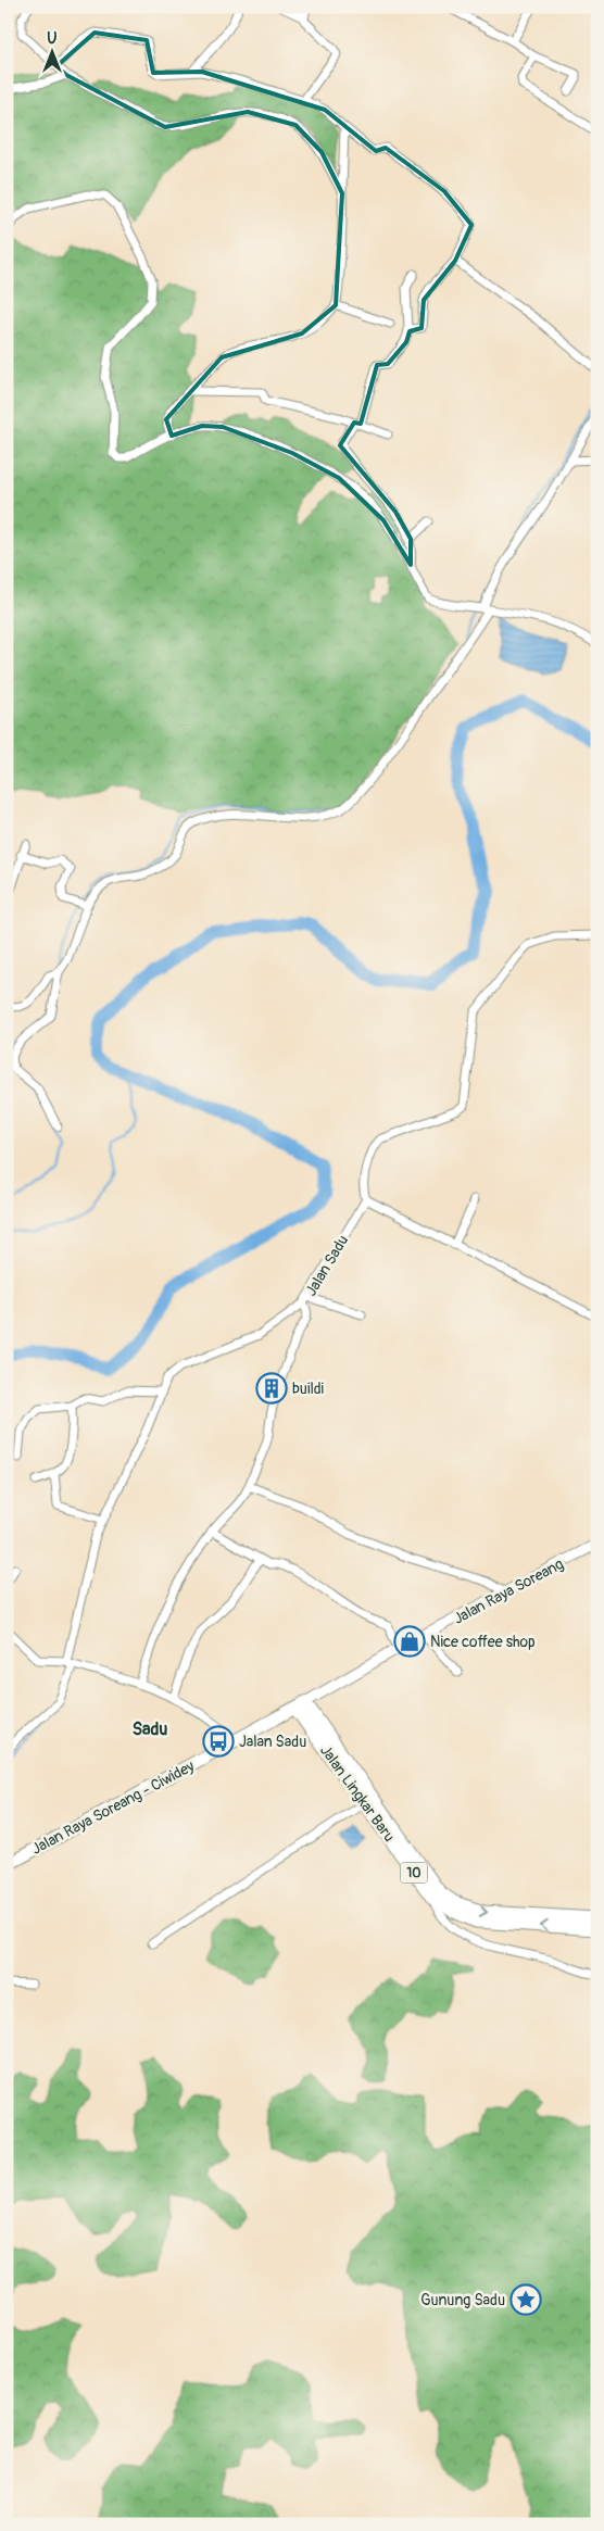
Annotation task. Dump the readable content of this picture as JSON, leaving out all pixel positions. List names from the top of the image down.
{
  "streets": {
    "highway": ["Jalan Lingkar Baru", "Jalan Raya Soreang - Ciwidey", "10"],
    "main road": ["Jalan Raya Soreang"],
    "street": ["Jalan Sadu"]
  },
  "crossings": [
    ["Jalan Raya Soreang", "Jalan Lingkar Baru"],
    ["Jalan Raya Soreang", "Jalan Raya Soreang - Ciwidey"],
    ["Jalan Lingkar Baru", "Jalan Raya Soreang - Ciwidey"]
  ],
  "districts": ["Sadu"],
  "places": {
    "building": ["buildi"],
    "shop": ["Nice coffee shop"],
    "bus stop": ["Jalan Sadu"],
    "place": ["Gunung Sadu"]
  },
  "north": "top"
}
